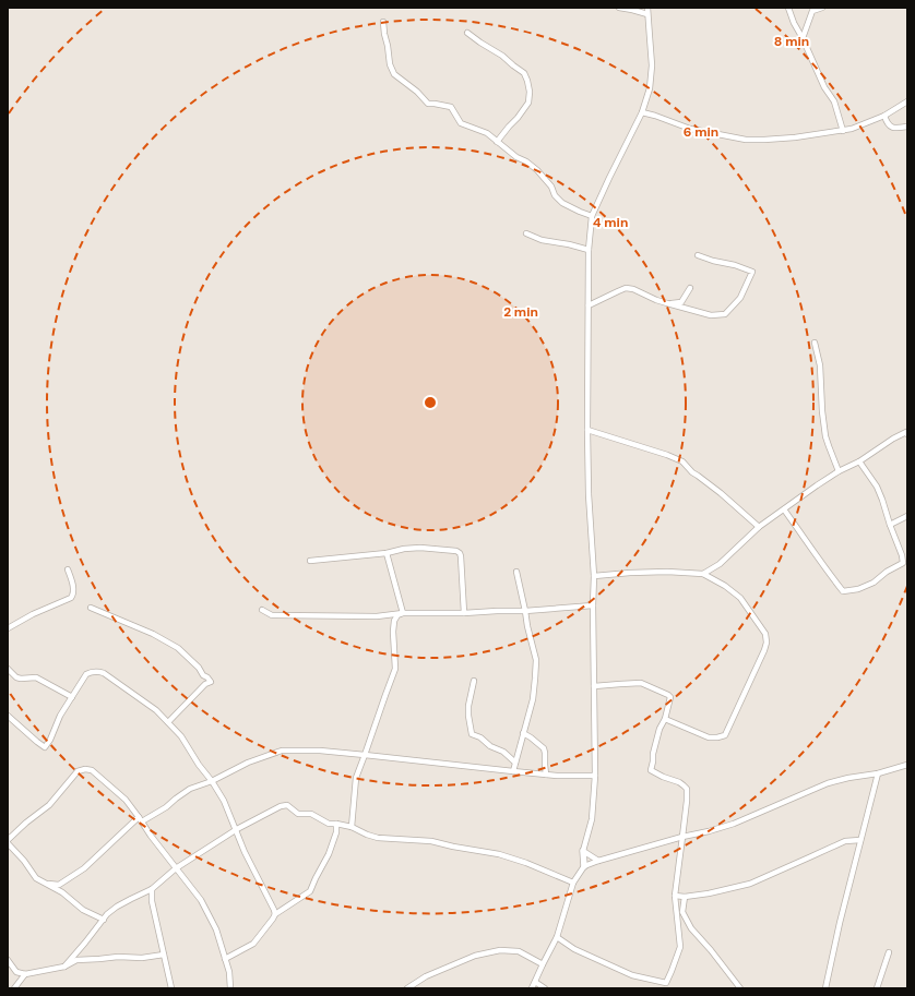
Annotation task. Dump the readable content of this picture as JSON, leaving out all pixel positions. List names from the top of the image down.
{
  "rings": [
    "8 min",
    "6 min",
    "4 min",
    "2 min"
  ]
}
